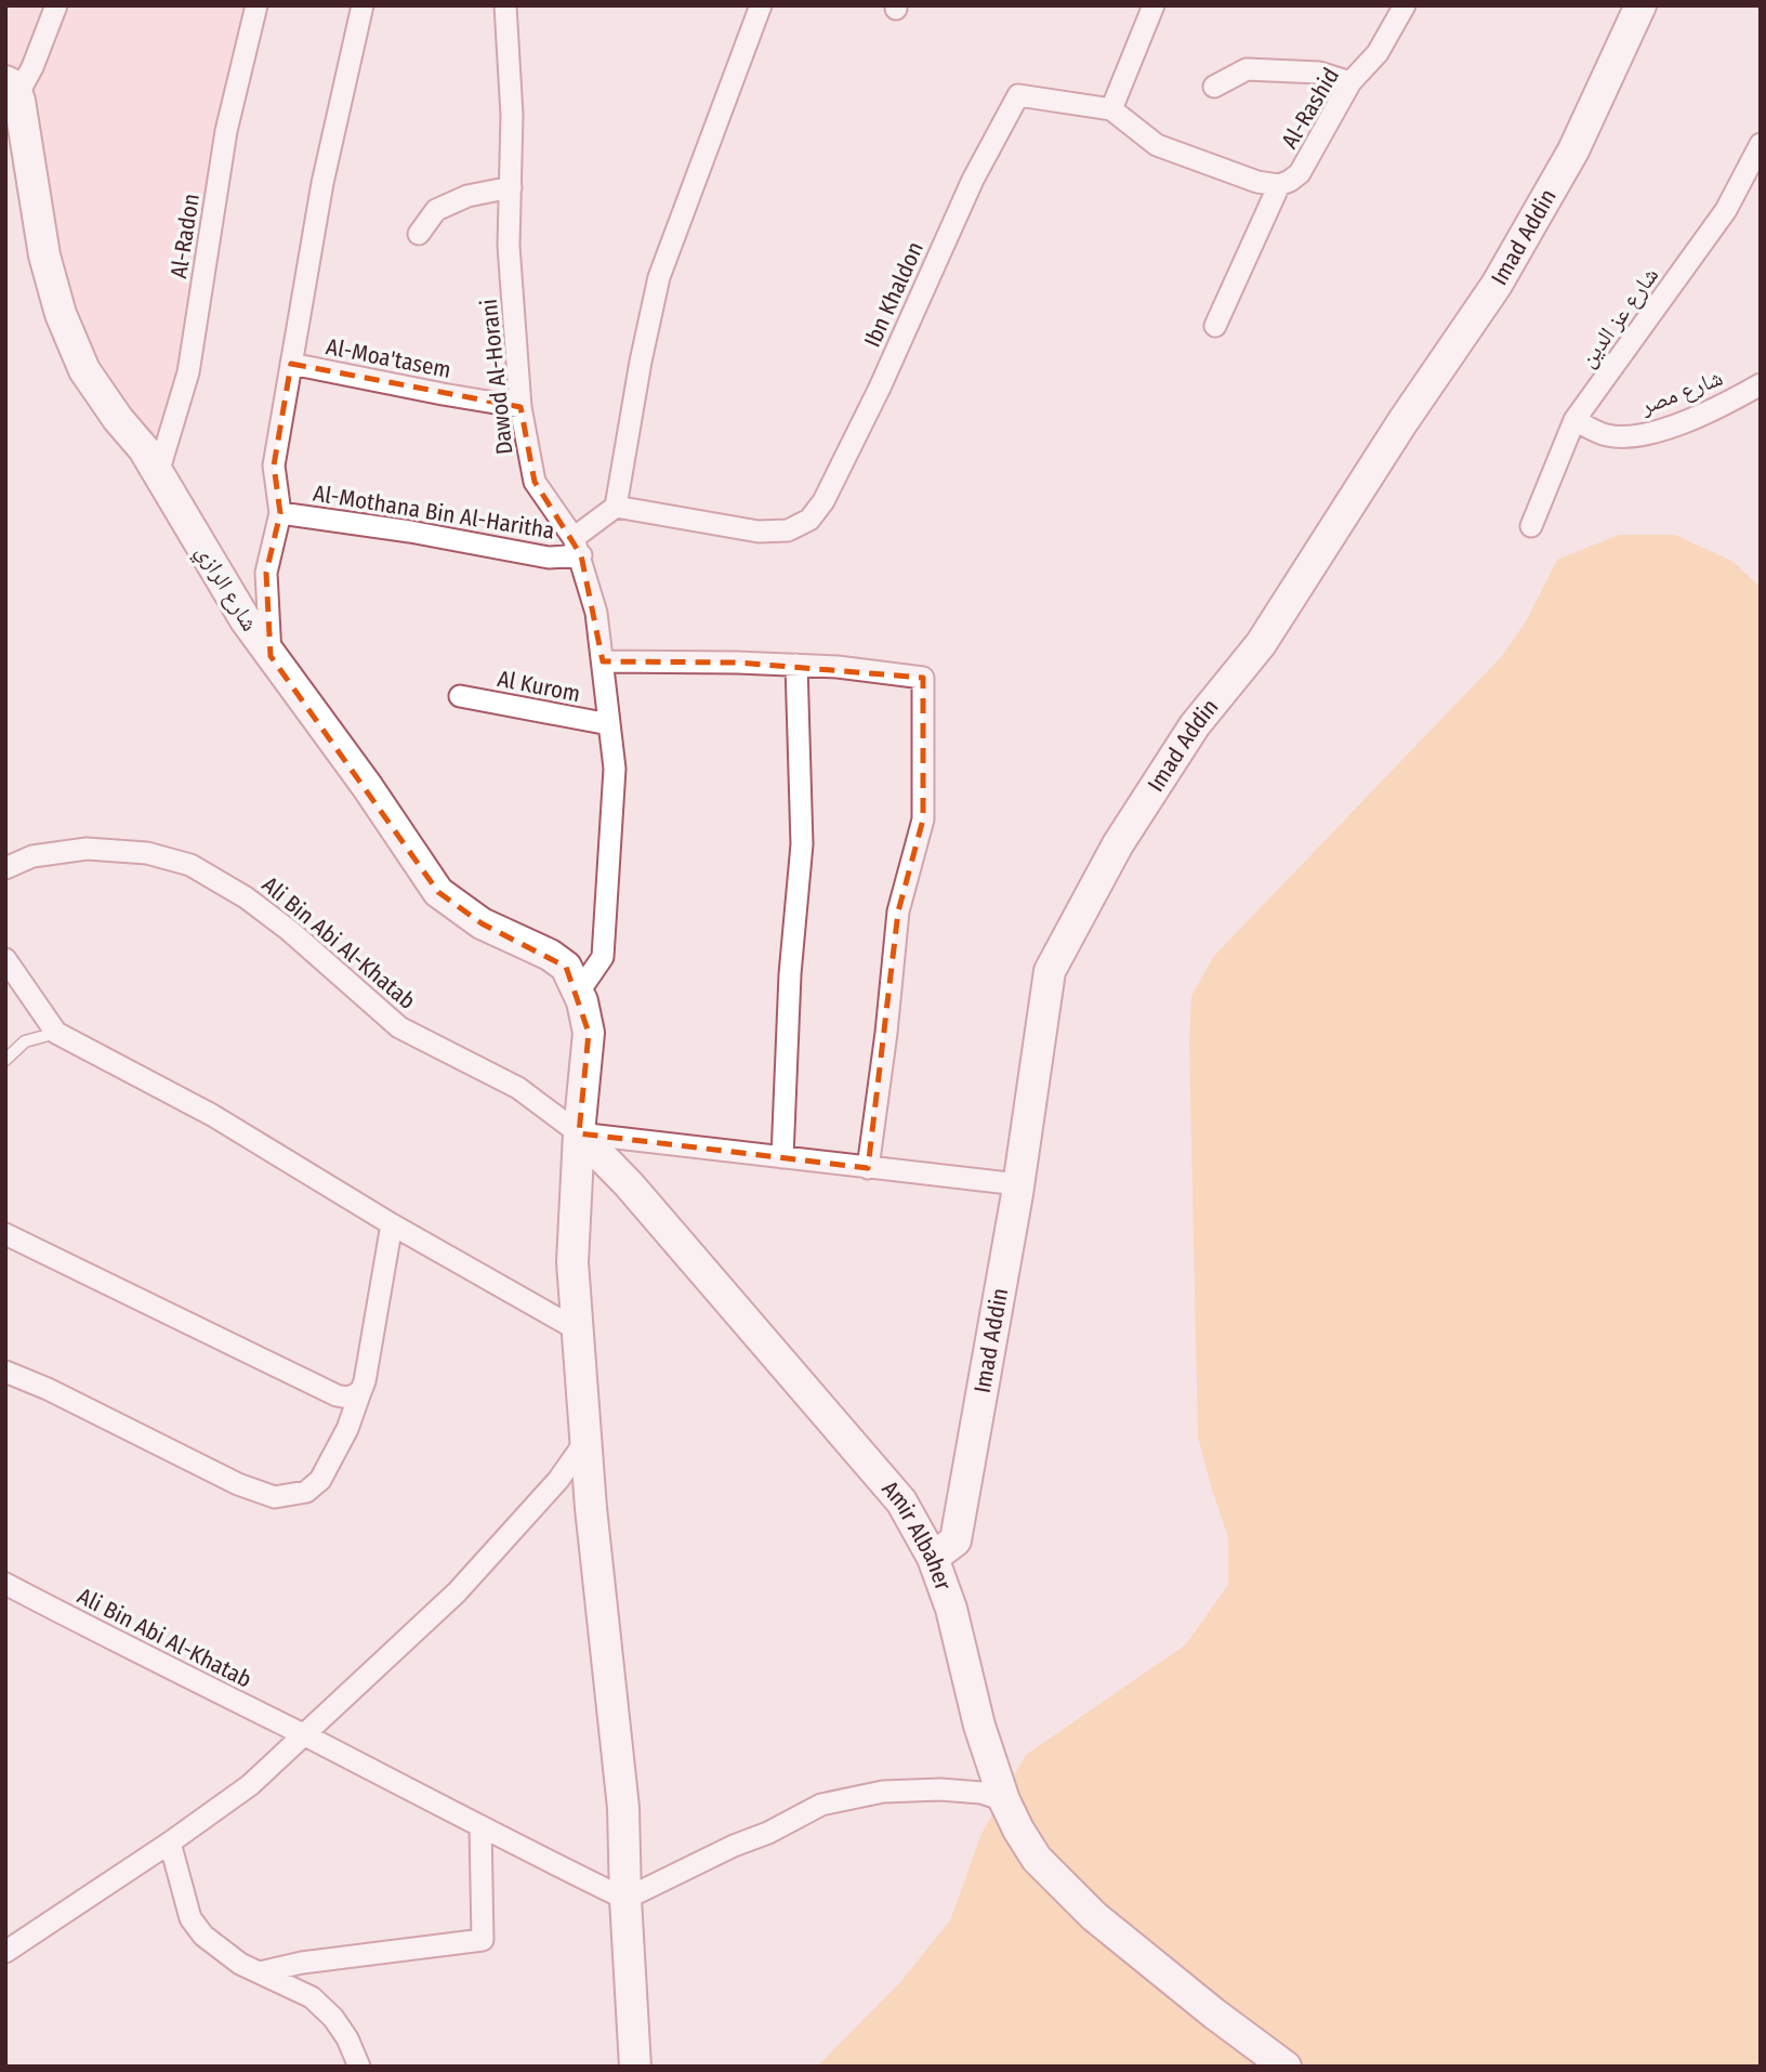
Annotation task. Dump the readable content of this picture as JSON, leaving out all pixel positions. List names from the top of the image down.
{
  "streets": {
    "street": [
      "Al-Rashid",
      "Al-Radon",
      "Imad Addin",
      "Ibn Khaldon",
      "شارع عز الدين",
      "Al-Moa'tasem",
      "Dawod Al-Horani",
      "شارع مصر",
      "Al-Mothana Bin Al-Haritha",
      "شارع الرازي",
      "Al Kurom",
      "Ali Bin Abi Al-Khatab",
      "Amir Albaher"
    ]
  },
  "crossings": [
    ["Al-Radon", "شارع الرازي"],
    ["Imad Addin", "Amir Albaher"],
    ["شارع عز الدين", "شارع مصر"],
    ["Al-Moa'tasem", "Dawod Al-Horani"],
    ["Dawod Al-Horani", "Al-Mothana Bin Al-Haritha"],
    ["Dawod Al-Horani", "شارع الرازي"],
    ["Dawod Al-Horani", "Al Kurom"],
    ["Ali Bin Abi Al-Khatab", "Amir Albaher"]
  ]
}
